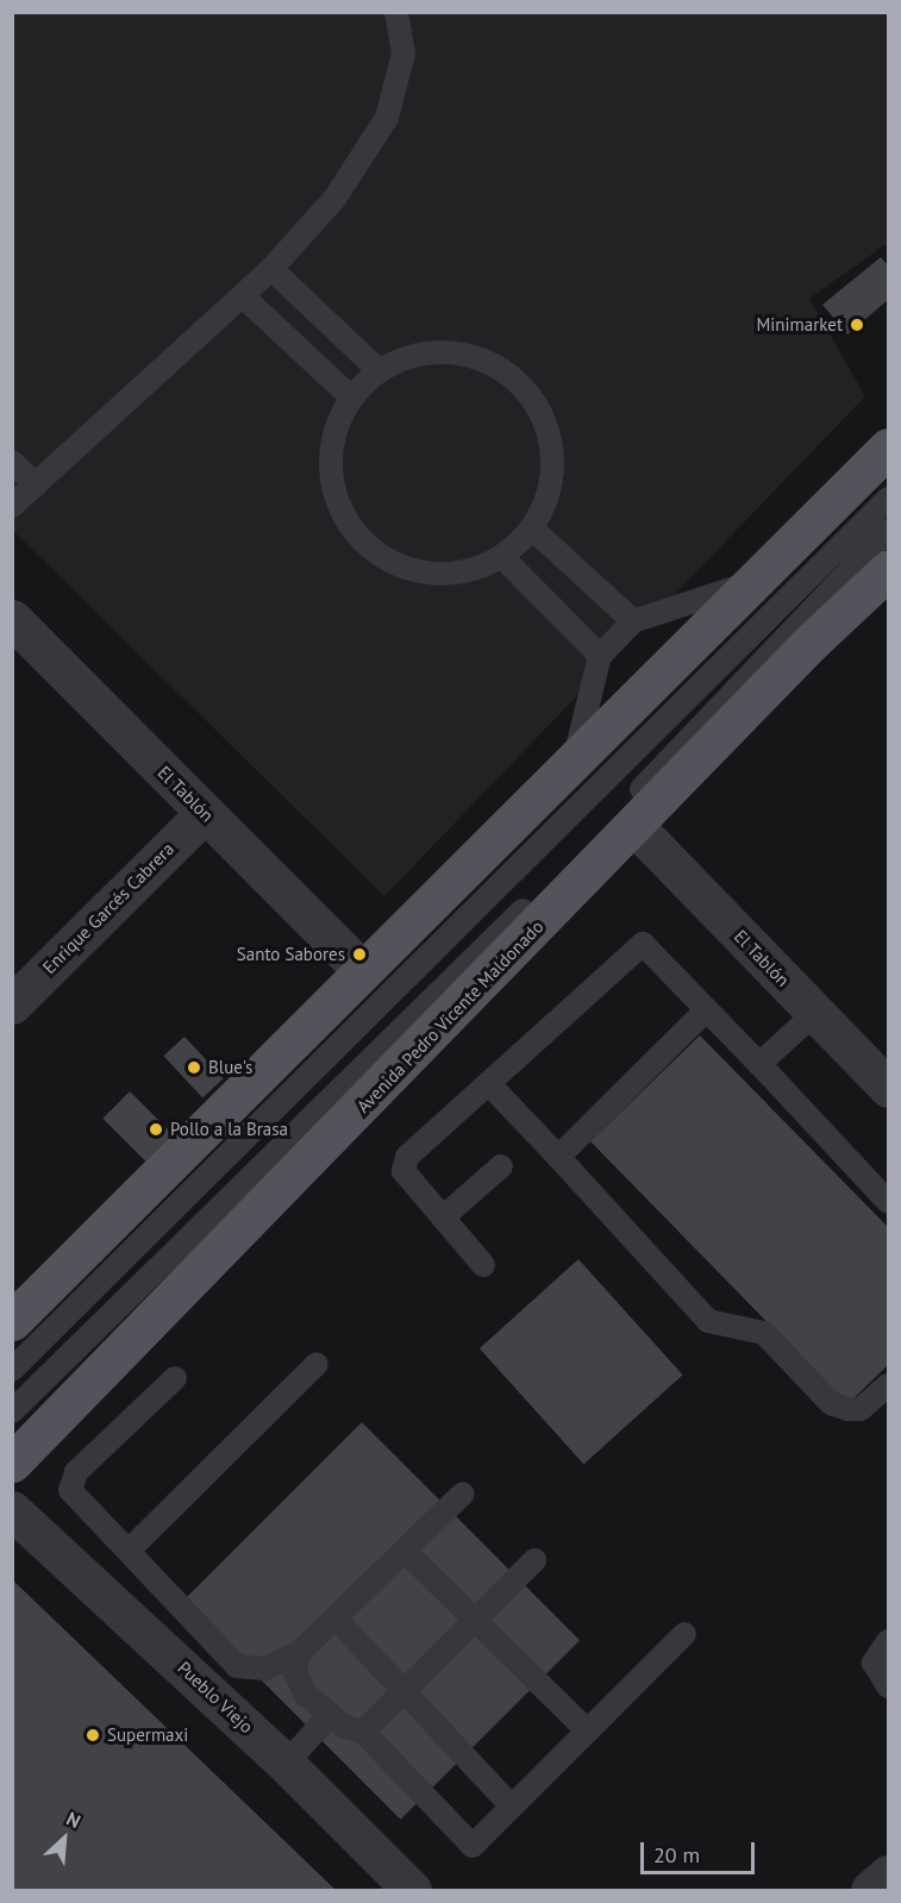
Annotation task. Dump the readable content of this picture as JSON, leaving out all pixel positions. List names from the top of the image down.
{
  "streets": {
    "main road": ["Avenida Pedro Vicente Maldonado"],
    "street": ["El Tablón", "Enrique Garcés Cabrera", "Pueblo Viejo"]
  },
  "crossings": [
    ["El Tablón", "Enrique Garcés Cabrera"],
    ["El Tablón", "Avenida Pedro Vicente Maldonado"]
  ],
  "places": [
    "Minimarket",
    "Santo Sabores",
    "Blue's",
    "Pollo a la Brasa",
    "Supermaxi"
  ],
  "scale_bar": "20 m",
  "north": "top right"
}
